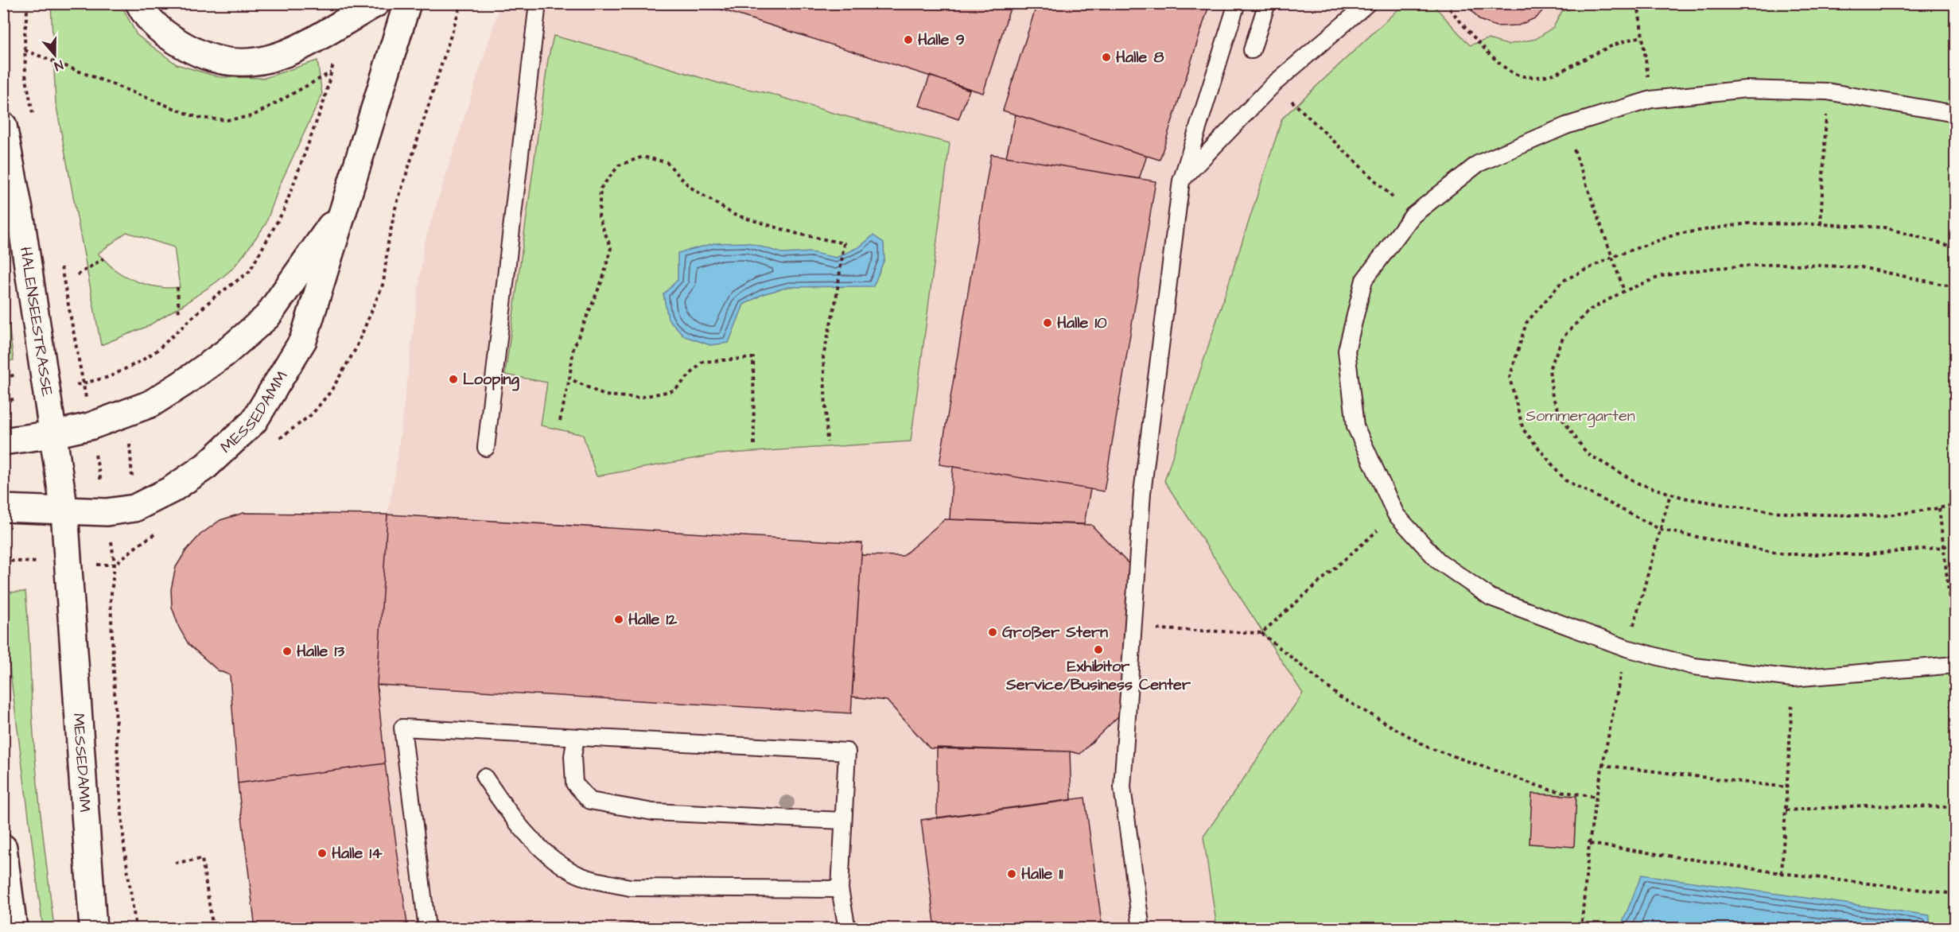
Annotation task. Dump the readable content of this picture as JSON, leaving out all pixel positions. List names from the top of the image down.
{
  "streets": {
    "main road": ["HALENSEESTRASSE", "MESSEDAMM"]
  },
  "crossings": [
    ["HALENSEESTRASSE", "MESSEDAMM"]
  ],
  "parks": ["Sommergarten"],
  "places": [
    "Halle 9",
    "Halle 8",
    "Halle 10",
    "Looping",
    "Halle 12",
    "Großer Stern",
    "Exhibitor Service/Business Center",
    "Halle 13",
    "Halle 14",
    "Halle 11"
  ],
  "north": "bottom"
}
